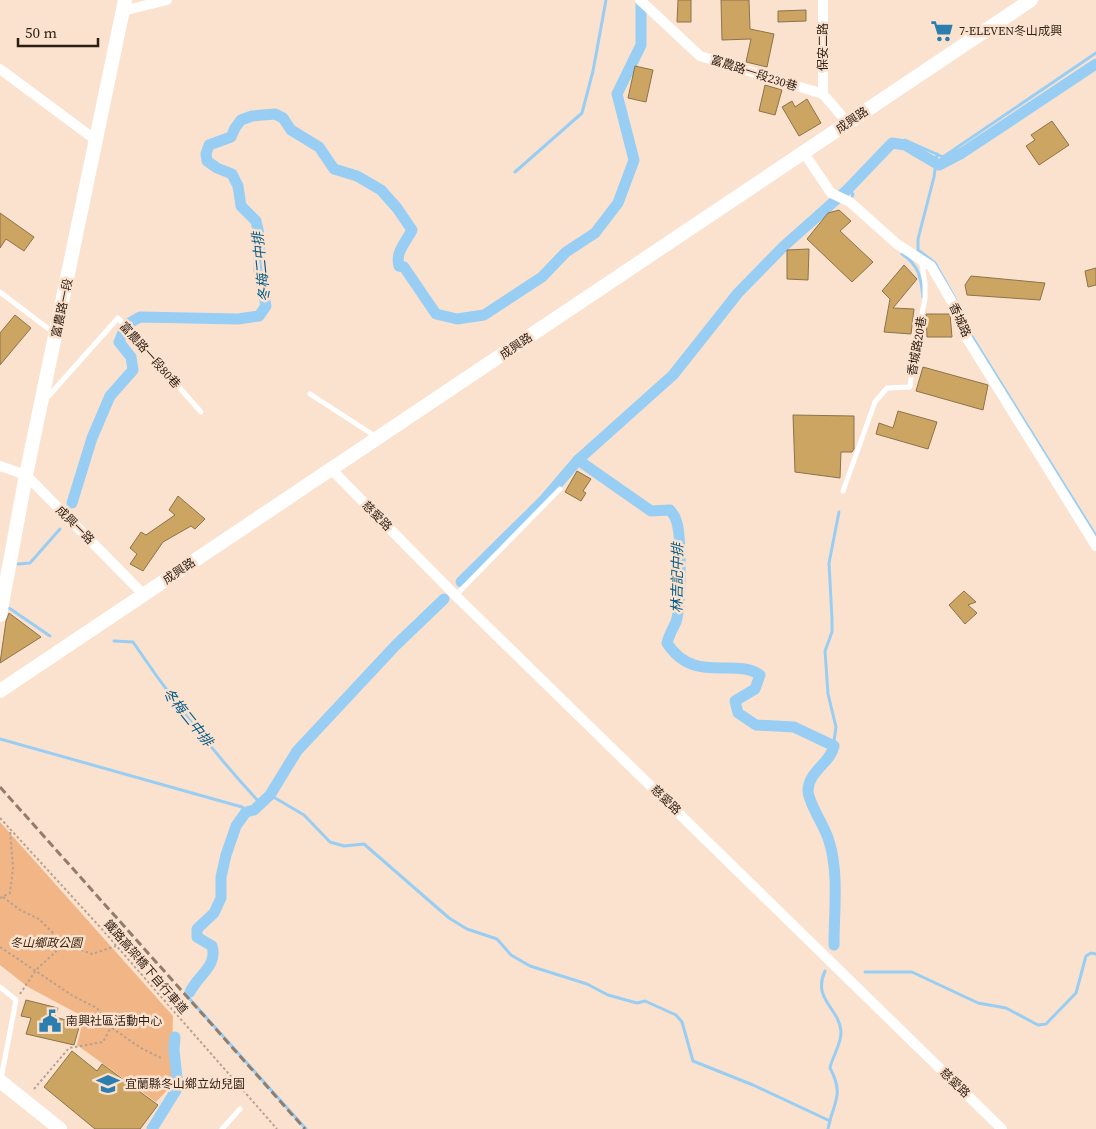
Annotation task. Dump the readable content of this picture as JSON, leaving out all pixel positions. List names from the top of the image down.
{
  "streets": {
    "street": [
      "保安二路",
      "富農路一段230巷",
      "成興路",
      "富農路一段",
      "香城路",
      "慈愛路",
      "成興一路"
    ],
    "lane": ["香城路20巷", "富農路一段80巷"],
    "path": ["鐵路高架橋下自行車道"]
  },
  "crossings": [
    ["保安二路", "富農路一段230巷"],
    ["成興路", "香城路"],
    ["成興路", "慈愛路"],
    ["成興路", "成興一路"],
    ["富農路一段", "富農路一段80巷"],
    ["富農路一段", "成興一路"],
    ["香城路", "香城路20巷"]
  ],
  "water": ["冬梅二中排", "林吉記中排"],
  "parks": ["冬山鄉政公園"],
  "places": {
    "supermarket": ["7-ELEVEN冬山成興"],
    "public building": ["南興社區活動中心"],
    "school or university": ["宜蘭縣冬山鄉立幼兒園"]
  },
  "scale_bar": "50 m"
}
